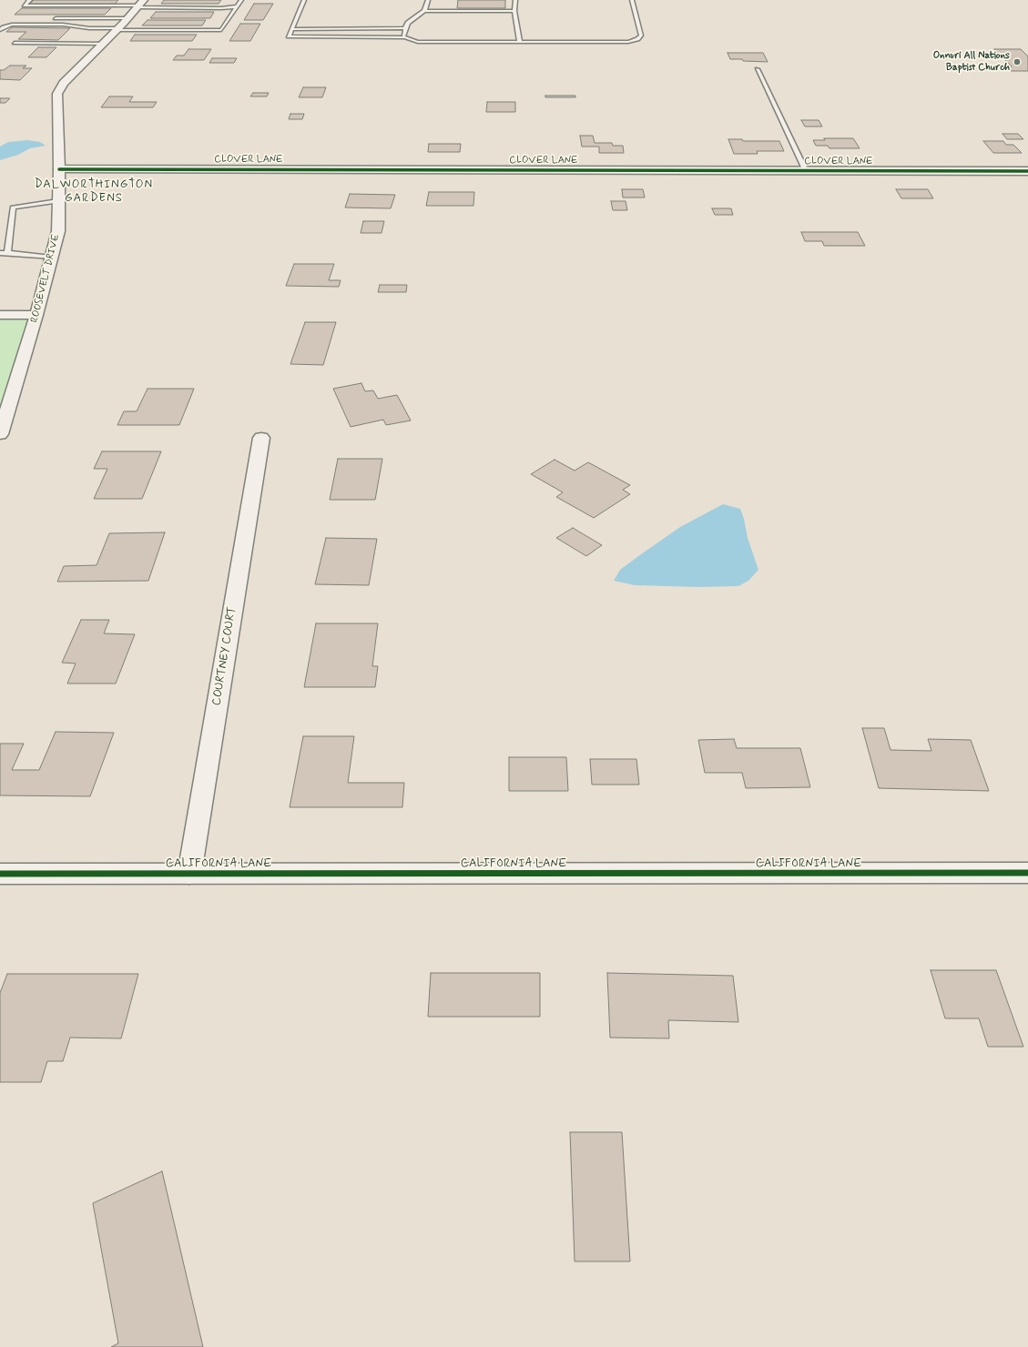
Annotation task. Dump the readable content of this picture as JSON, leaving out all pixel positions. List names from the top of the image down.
{
  "streets": {
    "street": [
      "CLOVER LANE",
      "ROOSEVELT DRIVE",
      "COURTNEY COURT",
      "CALIFORNIA LANE"
    ]
  },
  "crossings": [
    ["CLOVER LANE", "ROOSEVELT DRIVE"],
    ["COURTNEY COURT", "CALIFORNIA LANE"]
  ],
  "districts": ["DALWORTHINGTON GARDENS"],
  "places": ["Onnuri All Nations Baptist Church"]
}
